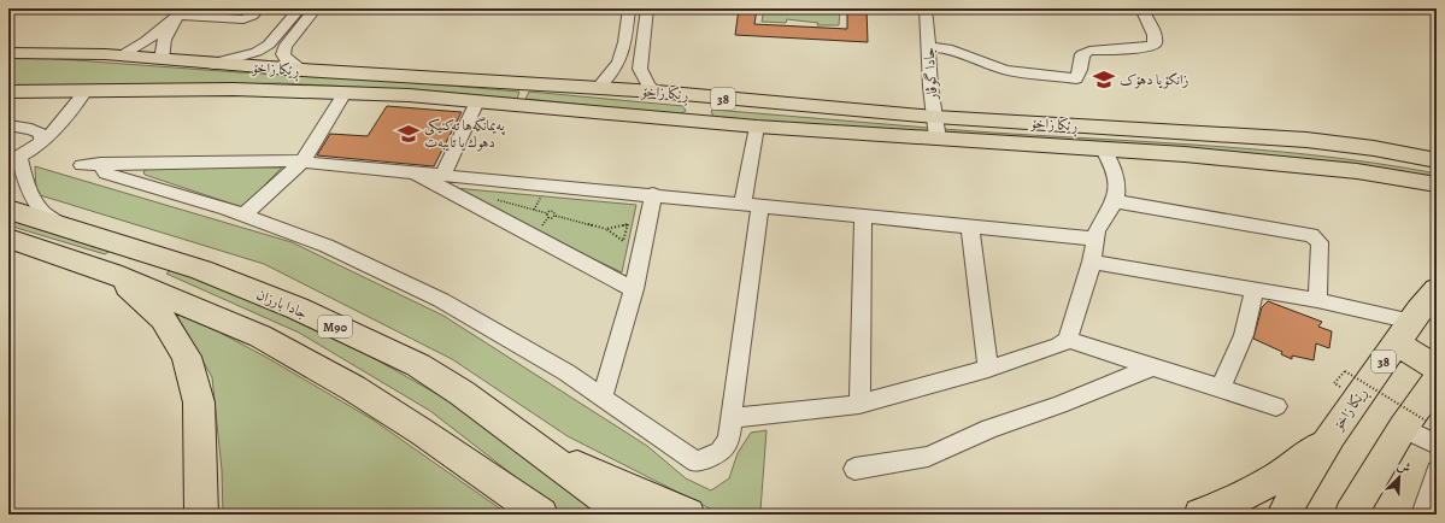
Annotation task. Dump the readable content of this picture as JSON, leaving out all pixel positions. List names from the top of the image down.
{
  "streets": {
    "highway": [
      "ڕێکا زاخۆ",
      "38",
      "جادا بارزان",
      "M90"
    ],
    "street": ["جادا گوڤار"]
  },
  "crossings": [
    ["ڕێکا زاخۆ", "جادا گوڤار"]
  ],
  "places": {
    "school or university": ["زانکۆیا دهۆک", "پەیمانگەها تەکنیکی دهوك یا تایبەت"]
  },
  "north": "top right"
}
